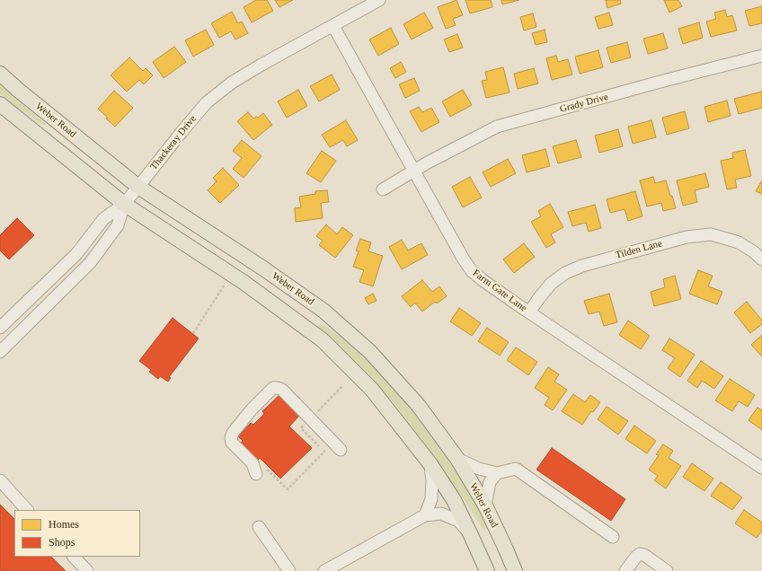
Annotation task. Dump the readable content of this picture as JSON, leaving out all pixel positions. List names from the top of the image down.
{
  "streets": {
    "main road": ["Weber Road"],
    "street": [
      "Grady Drive",
      "Thackeray Drive",
      "Tilden Lane",
      "Farm Gate Lane"
    ]
  },
  "crossings": [
    ["Grady Drive", "Farm Gate Lane"],
    ["Weber Road", "Thackeray Drive"],
    ["Thackeray Drive", "Farm Gate Lane"],
    ["Tilden Lane", "Farm Gate Lane"]
  ],
  "legend": ["Homes", "Shops"]
}
